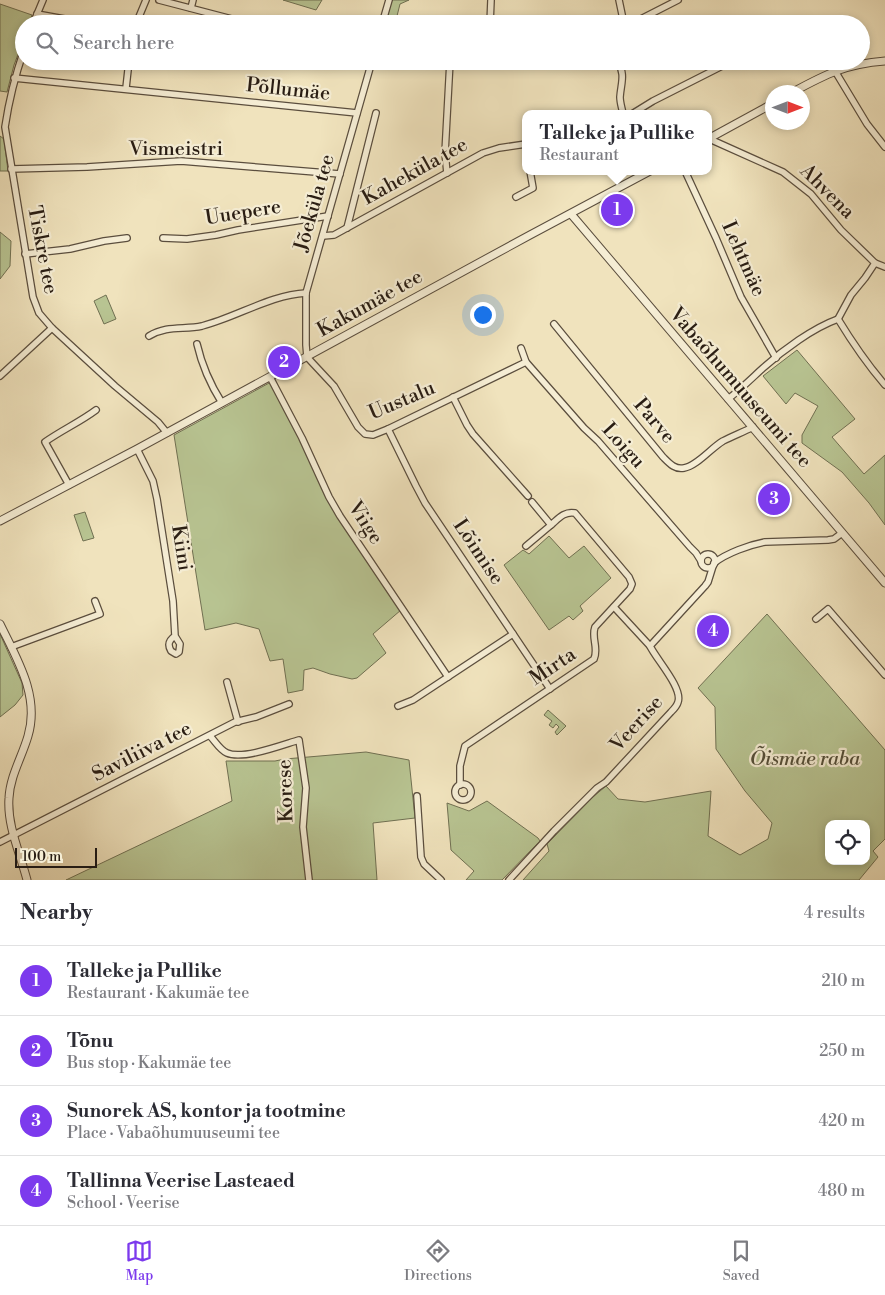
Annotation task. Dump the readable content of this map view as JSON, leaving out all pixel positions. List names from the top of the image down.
{
  "streets": {
    "street": [
      "Põllumäe",
      "Vismeistri",
      "Kaheküla tee",
      "Ahvena",
      "Jõeküla tee",
      "Uuepere",
      "Tiskre tee",
      "Lehtmäe",
      "Kakumäe tee",
      "Vabaõhumuuseumi tee",
      "Uustalu",
      "Parve",
      "Loigu",
      "Viige",
      "Kiini",
      "Lõimise",
      "Mirta",
      "Veerise",
      "Saviliiva tee",
      "Korese"
    ]
  },
  "crossings": [
    ["Põllumäe", "Jõeküla tee"],
    ["Põllumäe", "Tiskre tee"],
    ["Vismeistri", "Jõeküla tee"],
    ["Vismeistri", "Tiskre tee"],
    ["Kaheküla tee", "Jõeküla tee"],
    ["Jõeküla tee", "Uuepere"],
    ["Jõeküla tee", "Kakumäe tee"],
    ["Jõeküla tee", "Uustalu"],
    ["Tiskre tee", "Kakumäe tee"],
    ["Kakumäe tee", "Vabaõhumuuseumi tee"],
    ["Kakumäe tee", "Uustalu"],
    ["Kakumäe tee", "Viige"],
    ["Kakumäe tee", "Kiini"],
    ["Vabaõhumuuseumi tee", "Parve"],
    ["Uustalu", "Loigu"],
    ["Uustalu", "Lõimise"],
    ["Lõimise", "Mirta"],
    ["Saviliiva tee", "Korese"]
  ],
  "parks": ["Õismäe raba"],
  "scale_bar": "100 m",
  "north": "right",
  "page": {
    "search": "Search here",
    "popup": ["Talleke ja Pullike", "Restaurant"],
    "pins": [
      "1",
      "2",
      "3",
      "4"
    ],
    "scale": "100 m",
    "heading": ["Nearby", "4 results"],
    "list": [
      {
        "mark": "1",
        "name": "Talleke ja Pullike",
        "note": "Restaurant · Kakumäe tee",
        "value": "210 m"
      },
      {
        "mark": "2",
        "name": "Tõnu",
        "note": "Bus stop · Kakumäe tee",
        "value": "250 m"
      },
      {
        "mark": "3",
        "name": "Sunorek AS, kontor ja tootmine",
        "note": "Place · Vabaõhumuuseumi tee",
        "value": "420 m"
      },
      {
        "mark": "4",
        "name": "Tallinna Veerise Lasteaed",
        "note": "School · Veerise",
        "value": "480 m"
      }
    ],
    "nav": ["Map", "Directions", "Saved"]
  }
}
